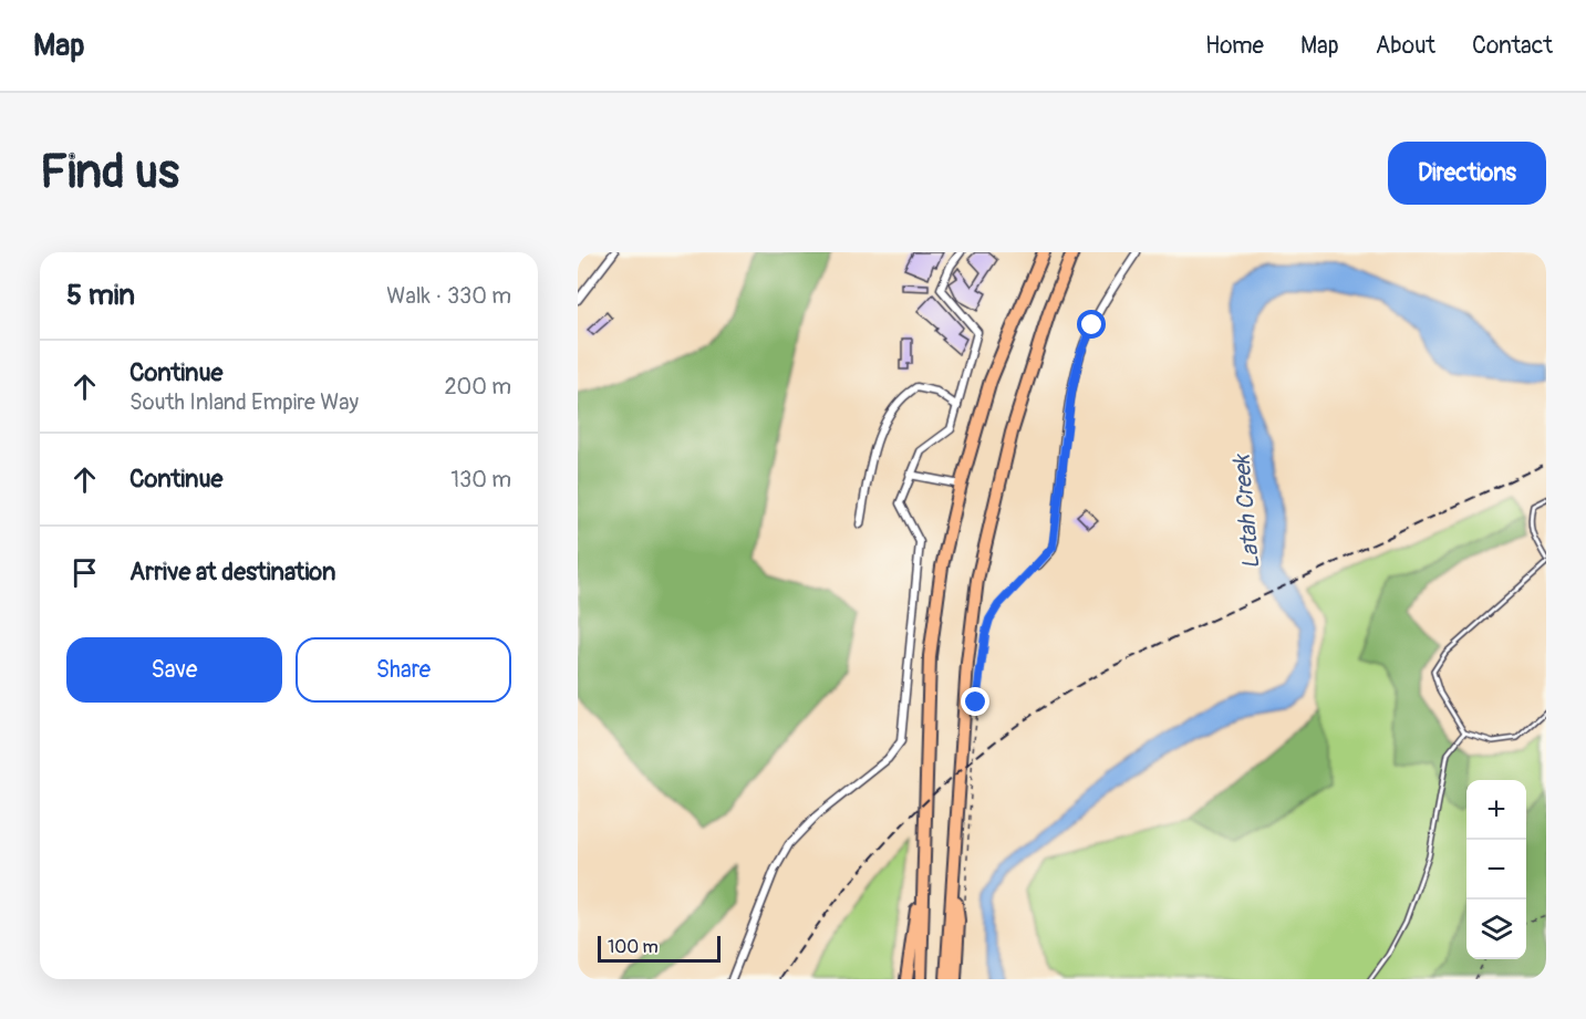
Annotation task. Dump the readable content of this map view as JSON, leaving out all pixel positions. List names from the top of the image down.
{
  "water": ["Latah Creek"],
  "scale_bar": "100 m",
  "page": {
    "header": "Map",
    "nav": [
      "Home",
      "Map",
      "About",
      "Contact"
    ],
    "buttons": [
      "Directions",
      ["Save", "Share"]
    ],
    "title": "Find us",
    "heading": ["5 min", "Walk · 330 m"],
    "list": [
      ["Continue", "South Inland Empire Way", "200 m"],
      ["Continue", "130 m"],
      "Arrive at destination"
    ],
    "map_buttons": ["+", "−"],
    "scale": "100 m"
  }
}
